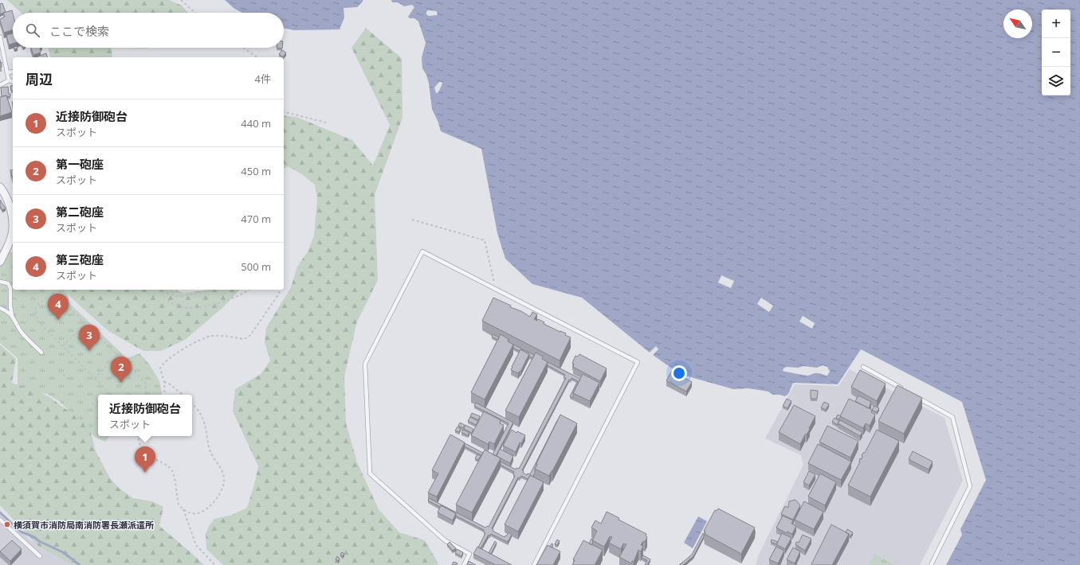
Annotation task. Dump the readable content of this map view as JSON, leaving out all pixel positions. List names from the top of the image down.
{
  "places": ["横須賀市消防局南消防署長瀬派遣所"],
  "north": "top left",
  "page": {
    "map_buttons": ["+", "−"],
    "search": "ここで検索",
    "heading": ["周辺", "4件"],
    "list": [
      {
        "mark": "1",
        "name": "近接防御砲台",
        "note": "スポット",
        "value": "440 m"
      },
      {
        "mark": "2",
        "name": "第一砲座",
        "note": "スポット",
        "value": "450 m"
      },
      {
        "mark": "3",
        "name": "第二砲座",
        "note": "スポット",
        "value": "470 m"
      },
      {
        "mark": "4",
        "name": "第三砲座",
        "note": "スポット",
        "value": "500 m"
      }
    ],
    "pins": [
      "4",
      "3",
      "2",
      "1"
    ],
    "popup": ["近接防御砲台", "スポット"]
  }
}
